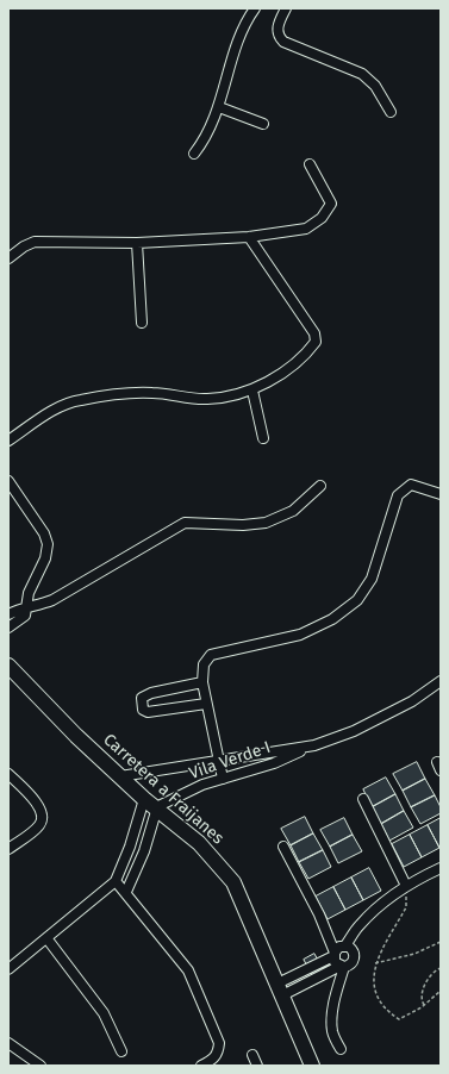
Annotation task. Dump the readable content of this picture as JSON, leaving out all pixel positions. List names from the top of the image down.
{
  "streets": {
    "main road": ["Carretera a Fraijanes"],
    "street": ["Vila Verde I"]
  },
  "crossings": [
    ["Vila Verde I", "Carretera a Fraijanes"]
  ]
}
